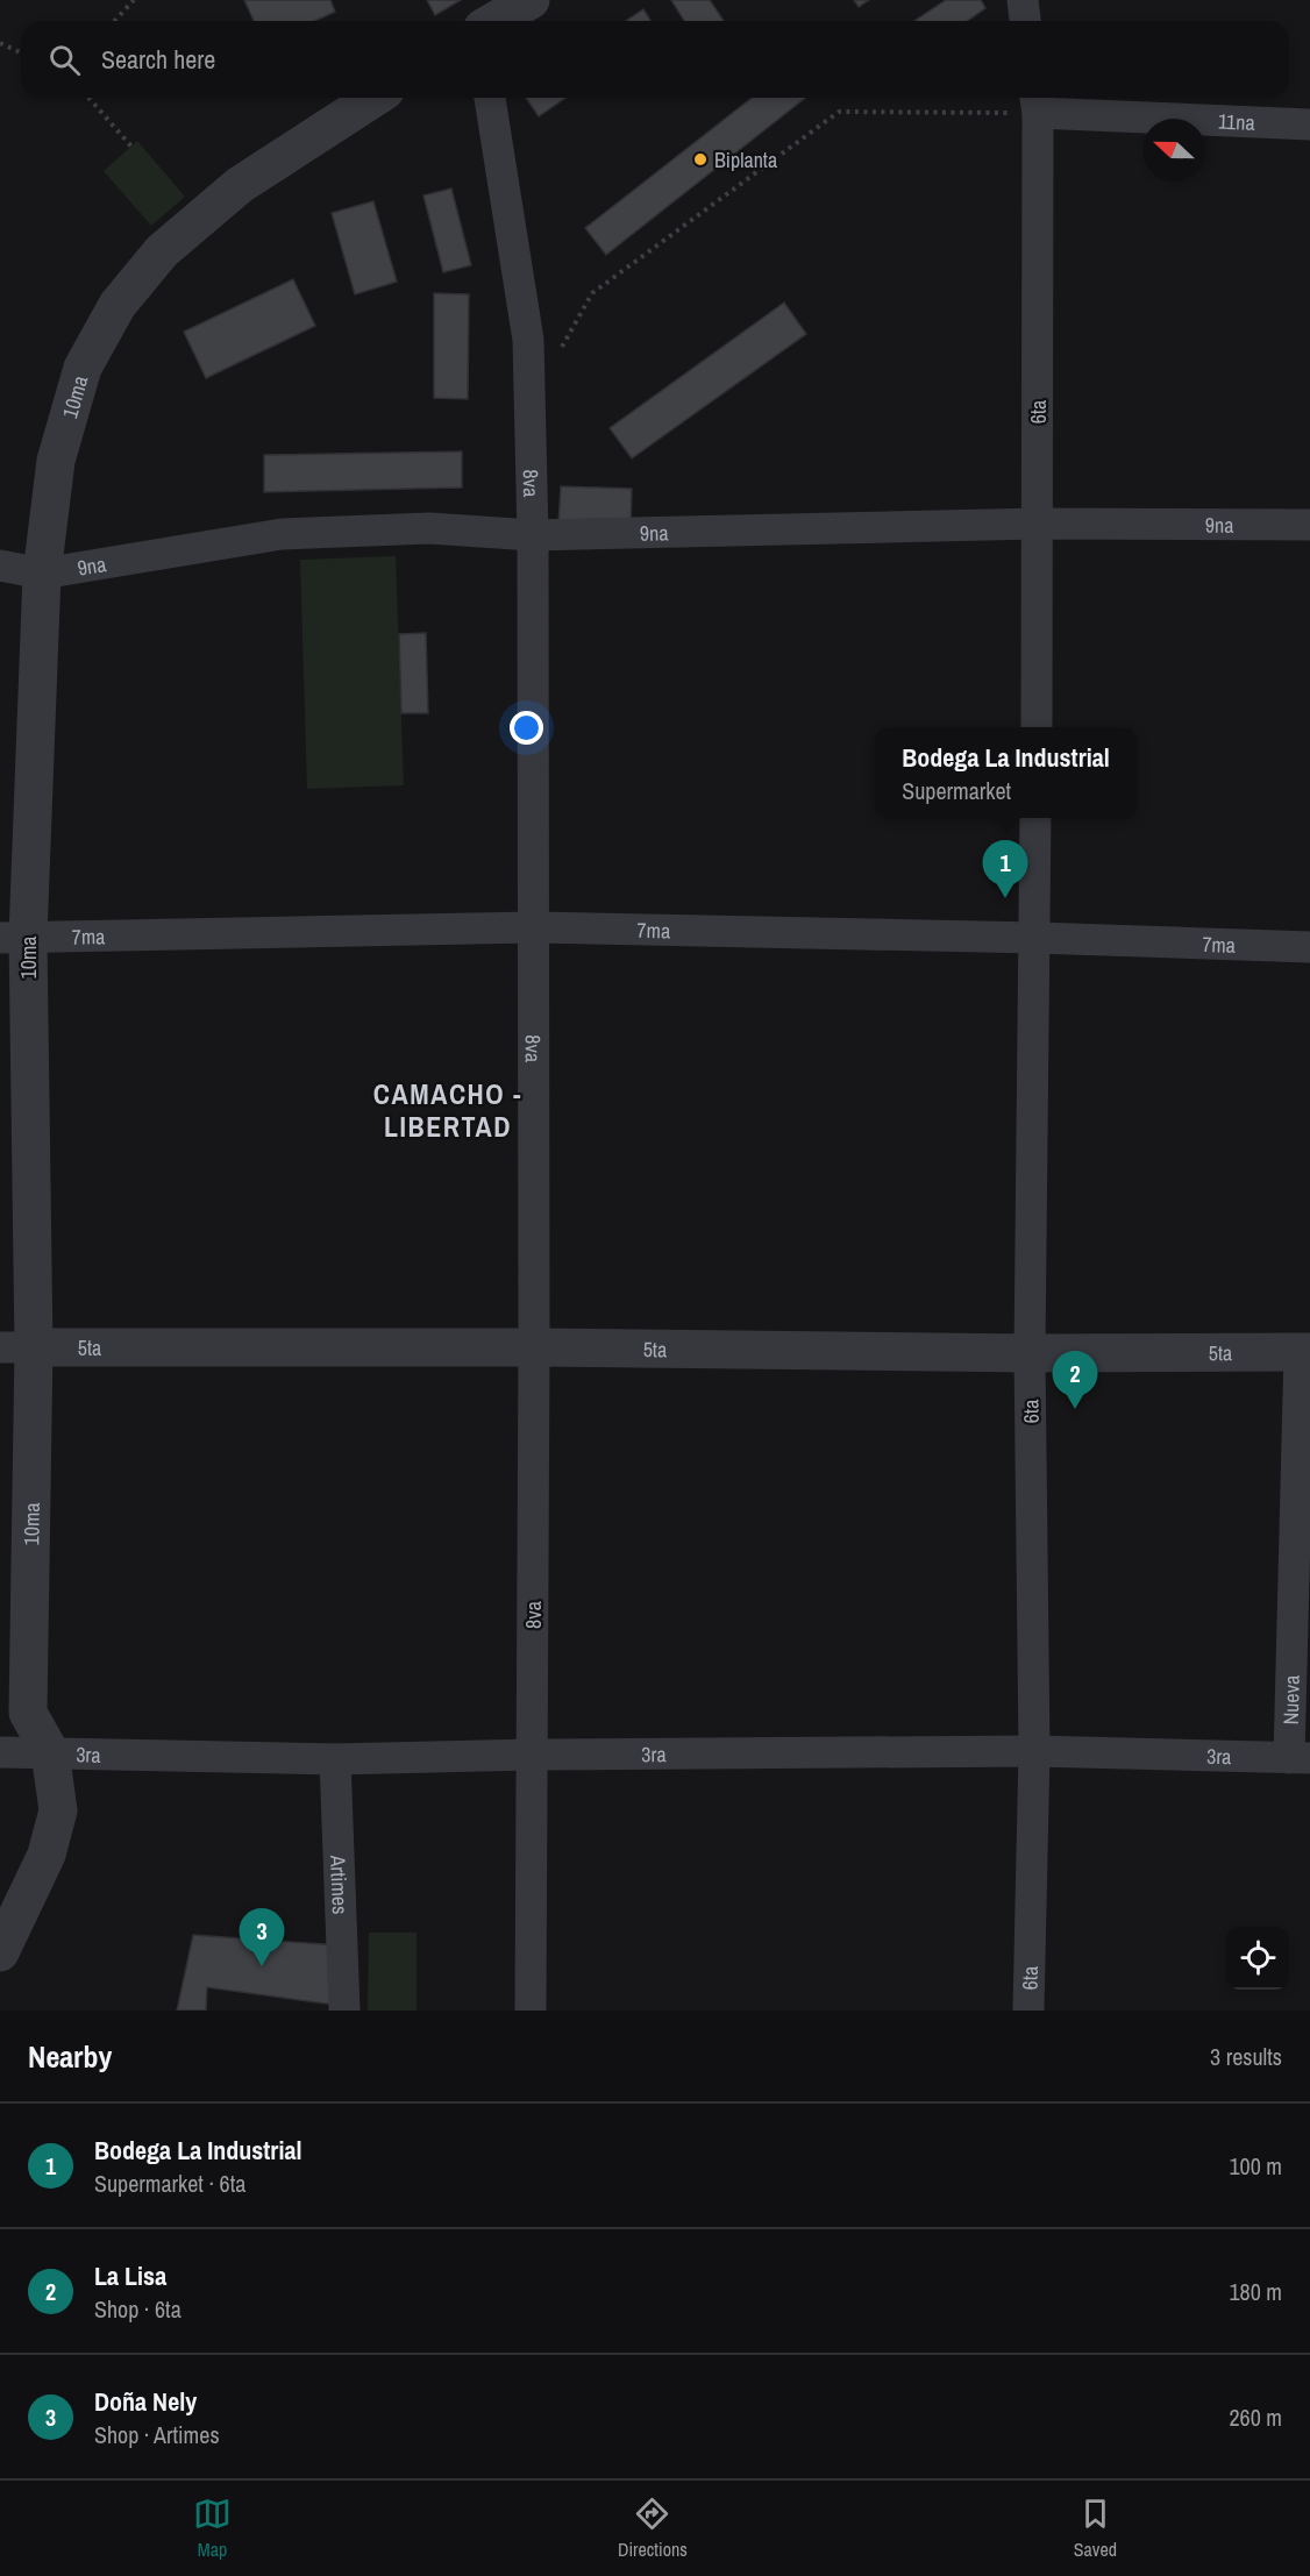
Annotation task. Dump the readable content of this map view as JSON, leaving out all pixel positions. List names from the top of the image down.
{
  "streets": {
    "street": [
      "11na",
      "10ma",
      "6ta",
      "8va",
      "9na",
      "7ma",
      "5ta",
      "Nueva",
      "3ra",
      "Artimes"
    ]
  },
  "crossings": [
    ["11na", "6ta"],
    ["10ma", "9na"],
    ["10ma", "7ma"],
    ["10ma", "5ta"],
    ["10ma", "3ra"],
    ["6ta", "9na"],
    ["6ta", "7ma"],
    ["6ta", "5ta"],
    ["6ta", "3ra"],
    ["8va", "9na"],
    ["8va", "7ma"],
    ["8va", "5ta"],
    ["8va", "3ra"],
    ["5ta", "Nueva"],
    ["Nueva", "3ra"],
    ["3ra", "Artimes"]
  ],
  "districts": ["CAMACHO - LIBERTAD"],
  "places": ["Biplanta"],
  "north": "left",
  "page": {
    "search": "Search here",
    "popup": ["Bodega La Industrial", "Supermarket"],
    "pins": ["1", "2", "3"],
    "heading": ["Nearby", "3 results"],
    "list": [
      {
        "mark": "1",
        "name": "Bodega La Industrial",
        "note": "Supermarket · 6ta",
        "value": "100 m"
      },
      {
        "mark": "2",
        "name": "La Lisa",
        "note": "Shop · 6ta",
        "value": "180 m"
      },
      {
        "mark": "3",
        "name": "Doña Nely",
        "note": "Shop · Artimes",
        "value": "260 m"
      }
    ],
    "nav": ["Map", "Directions", "Saved"]
  }
}
